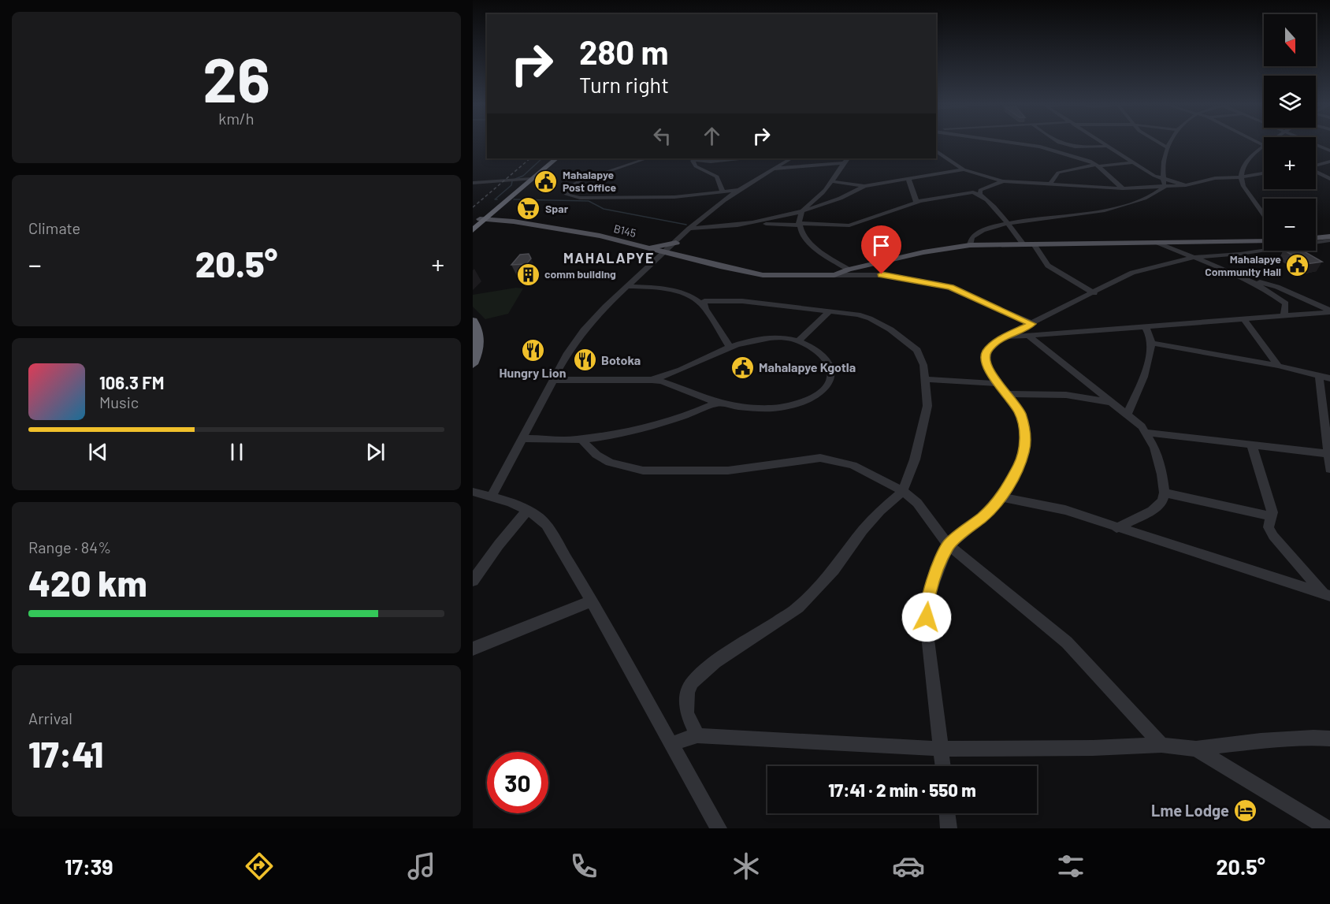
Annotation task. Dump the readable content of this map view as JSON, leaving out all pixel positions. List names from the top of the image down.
{
  "streets": {
    "main road": ["B145"]
  },
  "districts": ["MAHALAPYE"],
  "places": {
    "public building": ["Mahalapye Post Office", "Mahalapye Community Hall", "Mahalapye Kgotla"],
    "supermarket": ["Spar"],
    "building": ["comm building"],
    "restaurant": ["Hungry Lion", "Botoka"],
    "hotel": ["Lme Lodge"]
  },
  "north": "bottom",
  "page": {
    "tile": [
      ["26", "km/h"],
      "Climate",
      ["Range · 84%", "420 km"],
      ["Arrival", "17:41"]
    ],
    "map_buttons": ["+", "−"],
    "turn": ["280 m", "Turn right"],
    "heat": ["−", "20.5°", "+"],
    "song": ["106.3 FM", "Music"],
    "limit": "30",
    "trip": "17:41 · 2 min · 550 m",
    "tabs": ["17:39", "20.5°"]
  }
}
